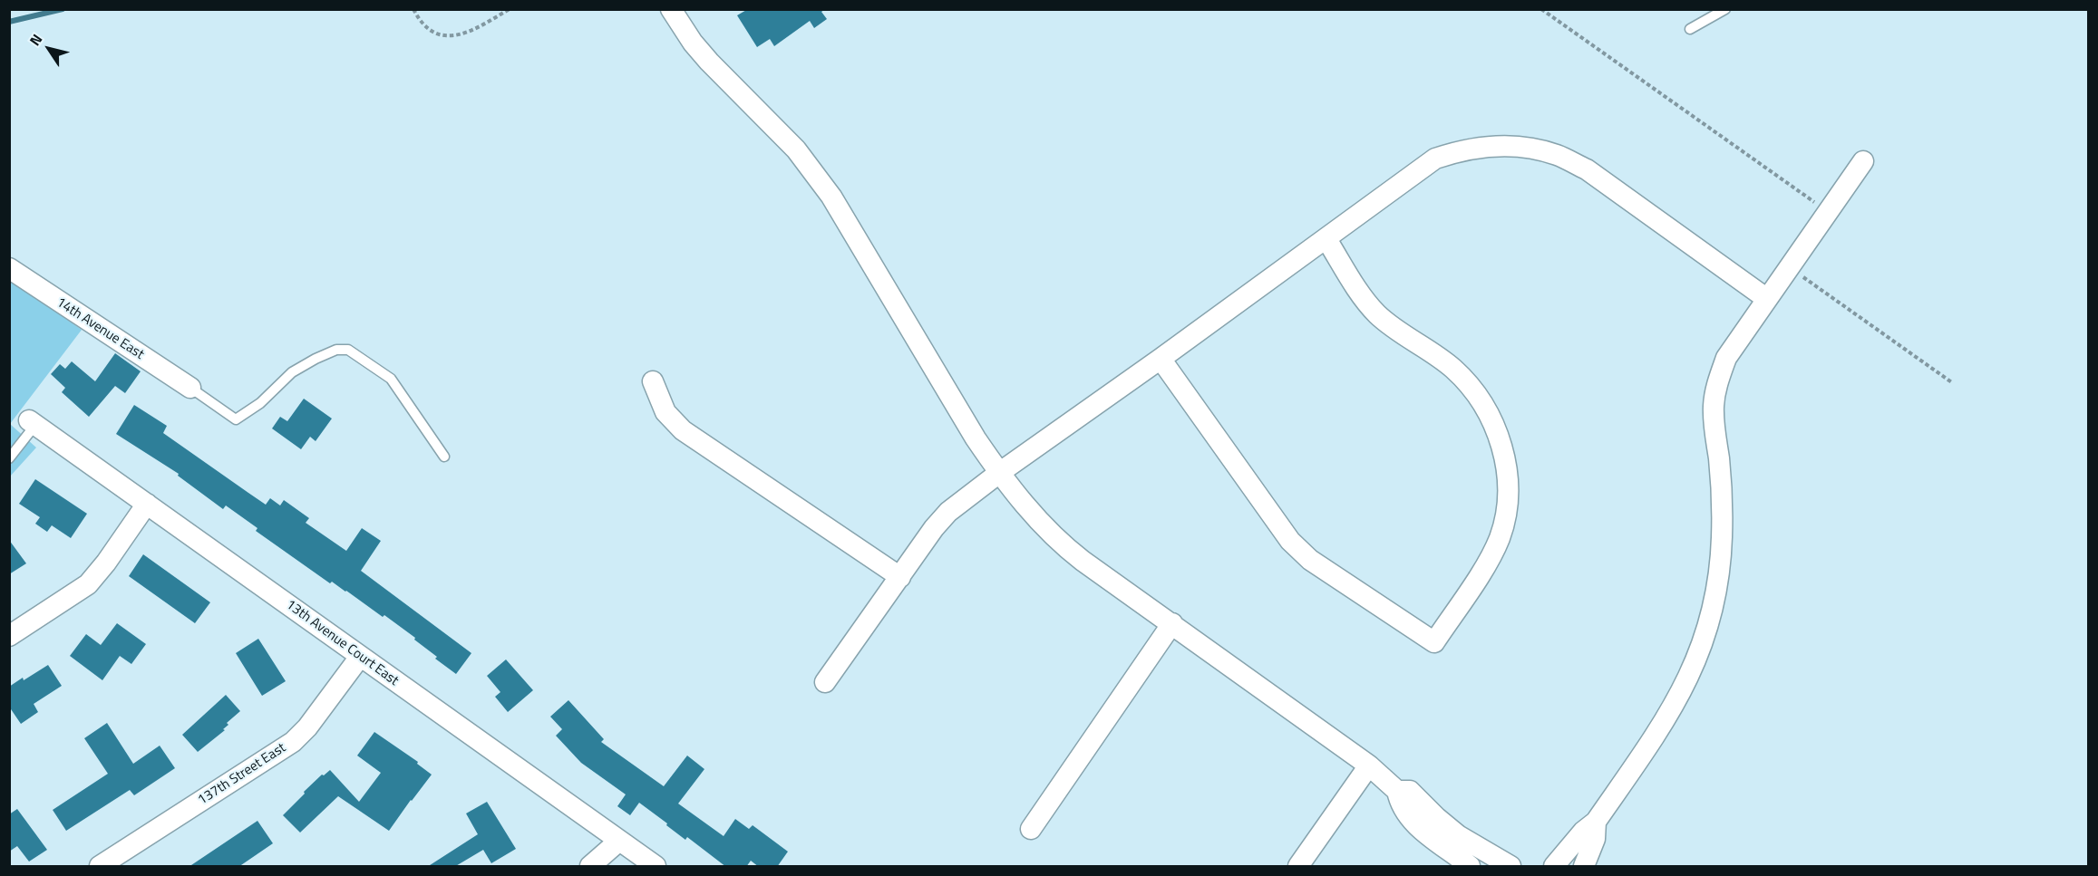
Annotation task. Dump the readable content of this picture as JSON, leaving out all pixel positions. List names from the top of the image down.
{
  "streets": {
    "street": ["14th Avenue East", "13th Avenue Court East", "137th Street East"]
  },
  "crossings": [
    ["13th Avenue Court East", "137th Street East"]
  ],
  "north": "top left"
}
